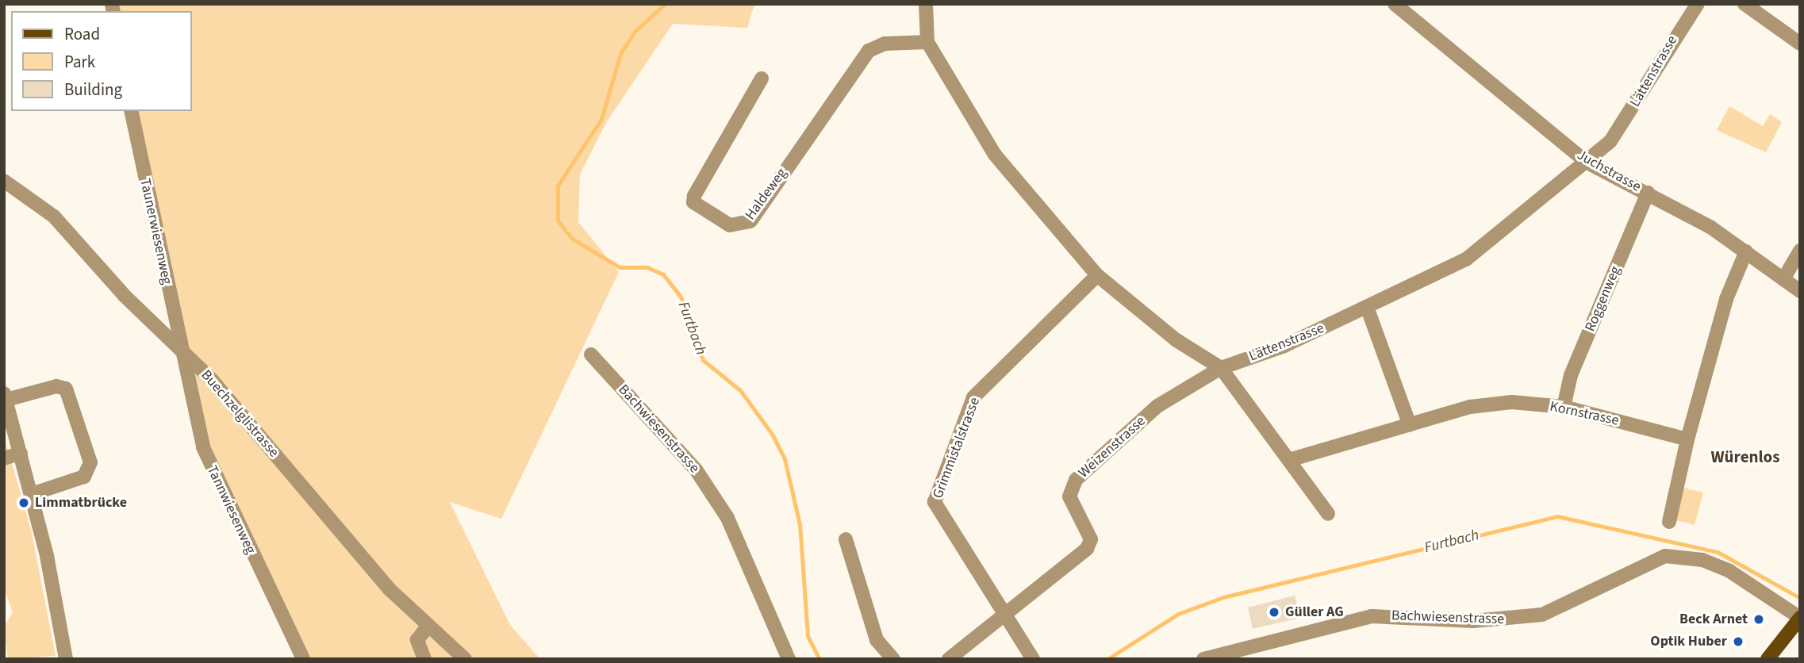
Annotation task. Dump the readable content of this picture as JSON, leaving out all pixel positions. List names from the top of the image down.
{
  "streets": {
    "street": [
      "Lättenstrasse",
      "Juchstrasse",
      "Haldeweg",
      "Taunerwiesenweg",
      "Roggenweg",
      "Buechzelglistrasse",
      "Kornstrasse",
      "Bachwiesenstrasse",
      "Weizenstrasse",
      "Grimmistalstrasse",
      "Tannwiesenweg"
    ]
  },
  "crossings": [
    ["Lättenstrasse", "Juchstrasse"],
    ["Lättenstrasse", "Weizenstrasse"],
    ["Juchstrasse", "Roggenweg"],
    ["Taunerwiesenweg", "Buechzelglistrasse"],
    ["Taunerwiesenweg", "Tannwiesenweg"],
    ["Roggenweg", "Kornstrasse"],
    ["Buechzelglistrasse", "Tannwiesenweg"],
    ["Weizenstrasse", "Grimmistalstrasse"]
  ],
  "districts": ["Würenlos"],
  "water": ["Furtbach"],
  "places": [
    "Limmatbrücke",
    "Güller AG",
    "Beck Arnet",
    "Optik Huber"
  ],
  "legend": ["Road", "Park", "Building"]
}
